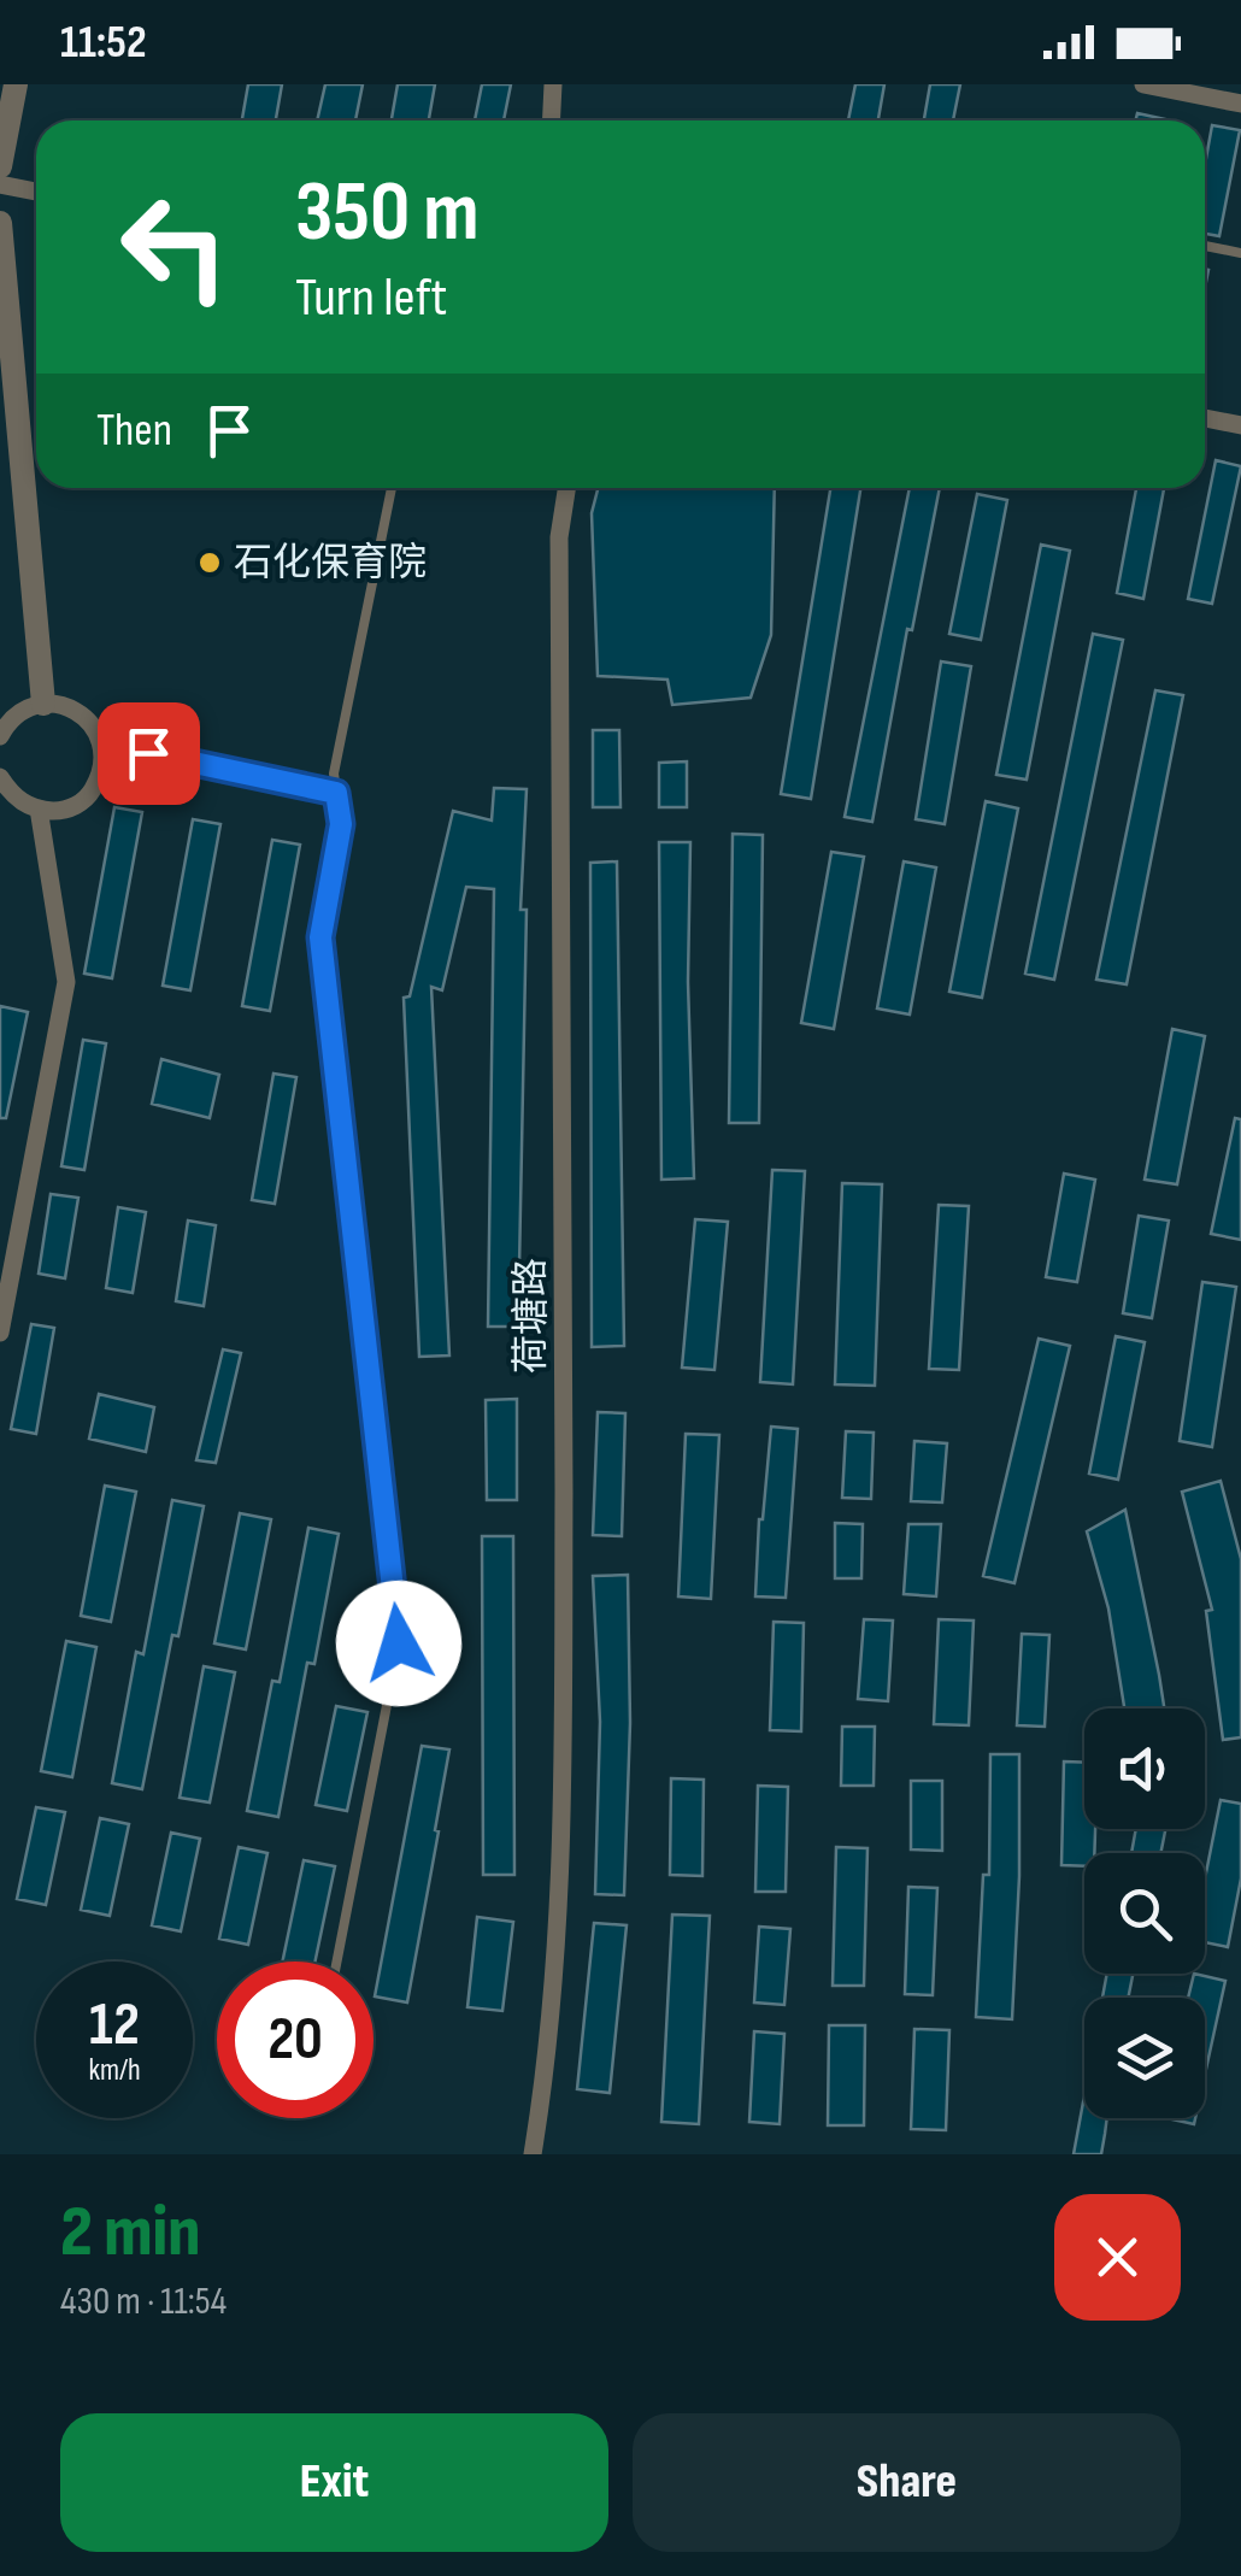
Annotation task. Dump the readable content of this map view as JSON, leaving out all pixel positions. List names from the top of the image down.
{
  "streets": {
    "street": ["荷塘路"]
  },
  "places": ["石化保育院"],
  "page": {
    "status": "11:52",
    "turn": ["350 m", "Turn left"],
    "then": "Then",
    "speed": "12 km/h",
    "limit": "20",
    "heading": ["2 min", "430 m · 11:54"],
    "buttons": ["Exit", "Share"]
  }
}
